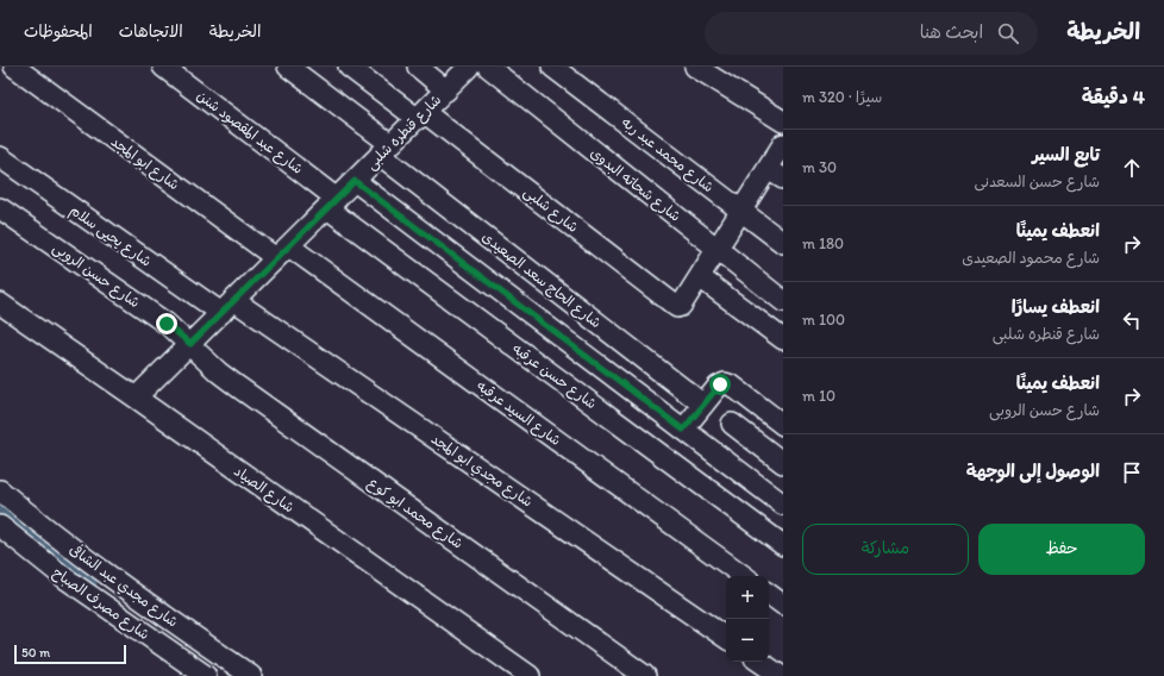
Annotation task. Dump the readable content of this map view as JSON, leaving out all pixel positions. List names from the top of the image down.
{
  "streets": {
    "street": [
      "شارع عبد المقصود شنن",
      "شارع قنطره شلبى",
      "شارع محمد عبد ربه",
      "شارع ابو المجد",
      "شارع شحاته البدوى",
      "شارع شلبى",
      "شارع يحيى سلام",
      "شارع حسن الروبى",
      "شارع الحاج سعد الصعيدى",
      "شارع حسن عرقبه",
      "شارع السيد عرقبه",
      "شارع مجدي ابو المجد",
      "شارع الصياد",
      "شارع محمد ابو كوع",
      "شارع مجدي عبد الشافى",
      "شارع مصرف الصباح"
    ]
  },
  "crossings": [
    ["شارع عبد المقصود شنن", "شارع قنطره شلبى"],
    ["شارع عبد المقصود شنن", "شارع حسن عرقبه"],
    ["شارع قنطره شلبى", "شارع ابو المجد"],
    ["شارع قنطره شلبى", "شارع شلبى"],
    ["شارع قنطره شلبى", "شارع يحيى سلام"],
    ["شارع قنطره شلبى", "شارع حسن الروبى"],
    ["شارع قنطره شلبى", "شارع الحاج سعد الصعيدى"],
    ["شارع قنطره شلبى", "شارع حسن عرقبه"],
    ["شارع قنطره شلبى", "شارع السيد عرقبه"],
    ["شارع قنطره شلبى", "شارع مجدي ابو المجد"],
    ["شارع قنطره شلبى", "شارع الصياد"],
    ["شارع قنطره شلبى", "شارع محمد ابو كوع"],
    ["شارع ابو المجد", "شارع السيد عرقبه"],
    ["شارع يحيى سلام", "شارع مجدي ابو المجد"],
    ["شارع حسن الروبى", "شارع محمد ابو كوع"]
  ],
  "scale_bar": "50 m",
  "page": {
    "header": "الخريطة",
    "search": "ابحث هنا",
    "nav": ["الخريطة", "الاتجاهات", "المحفوظات"],
    "heading": ["4 دقيقة", "سيرًا · 320 m"],
    "list": [
      ["تابع السير", "شارع حسن السعدنى", "30 m"],
      ["انعطف يمينًا", "شارع محمود الصعيدى", "180 m"],
      ["انعطف يسارًا", "شارع قنطره شلبى", "100 m"],
      ["انعطف يمينًا", "شارع حسن الروبى", "10 m"],
      "الوصول إلى الوجهة"
    ],
    "buttons": ["حفظ", "مشاركة"],
    "map_buttons": ["+", "−"],
    "scale": "50 m"
  }
}
